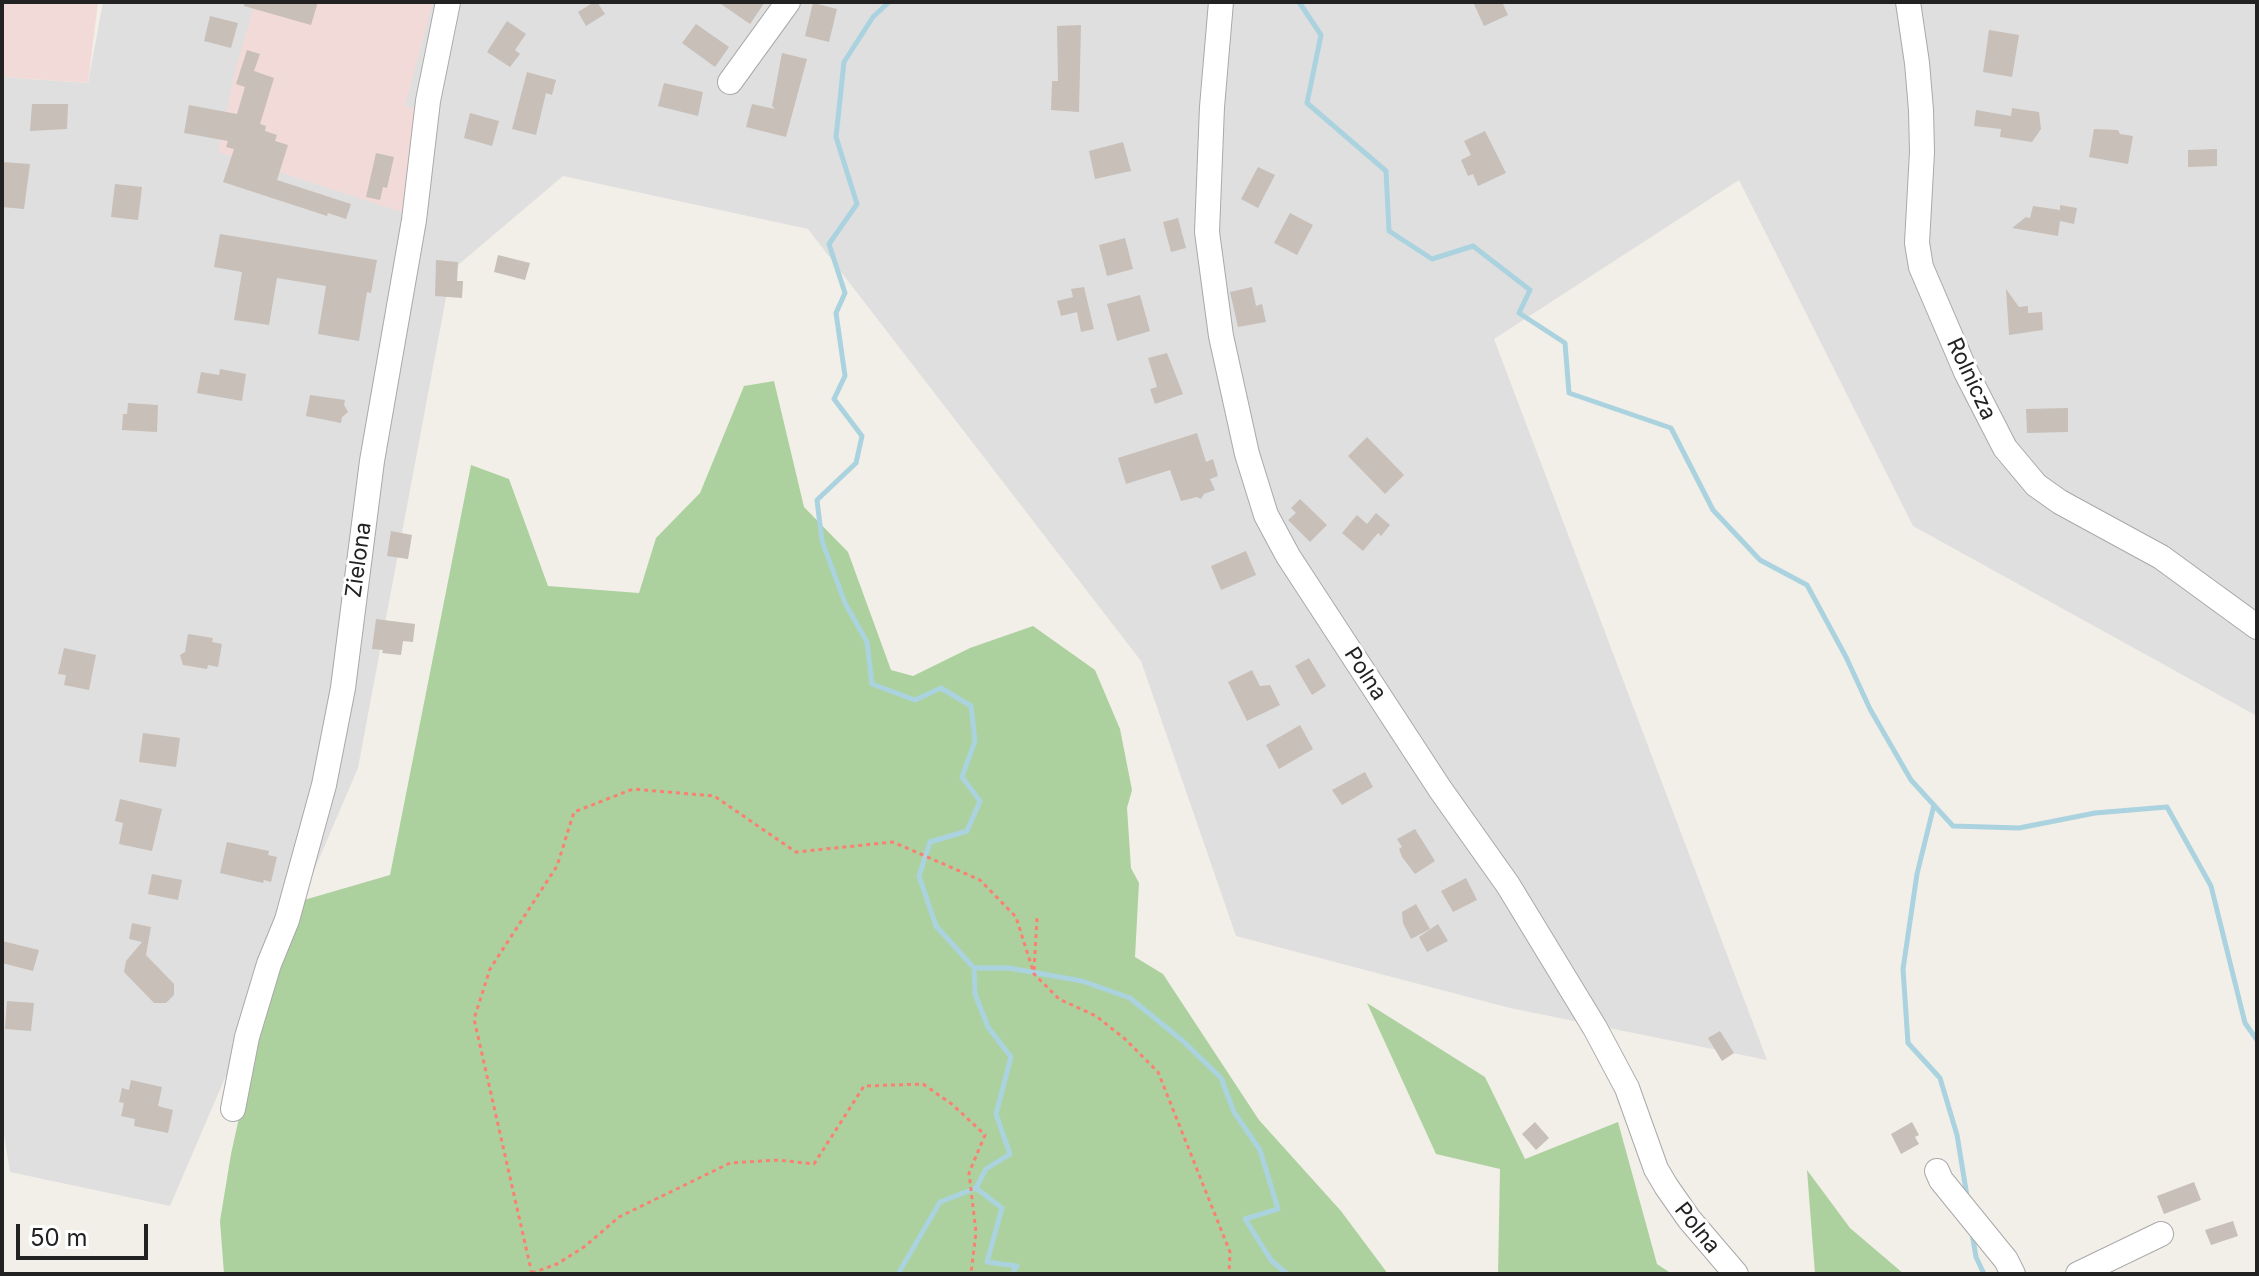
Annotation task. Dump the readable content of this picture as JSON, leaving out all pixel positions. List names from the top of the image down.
{
  "streets": {
    "street": ["Rolnicza", "Zielona", "Polna"]
  },
  "scale_bar": "50 m"
}
